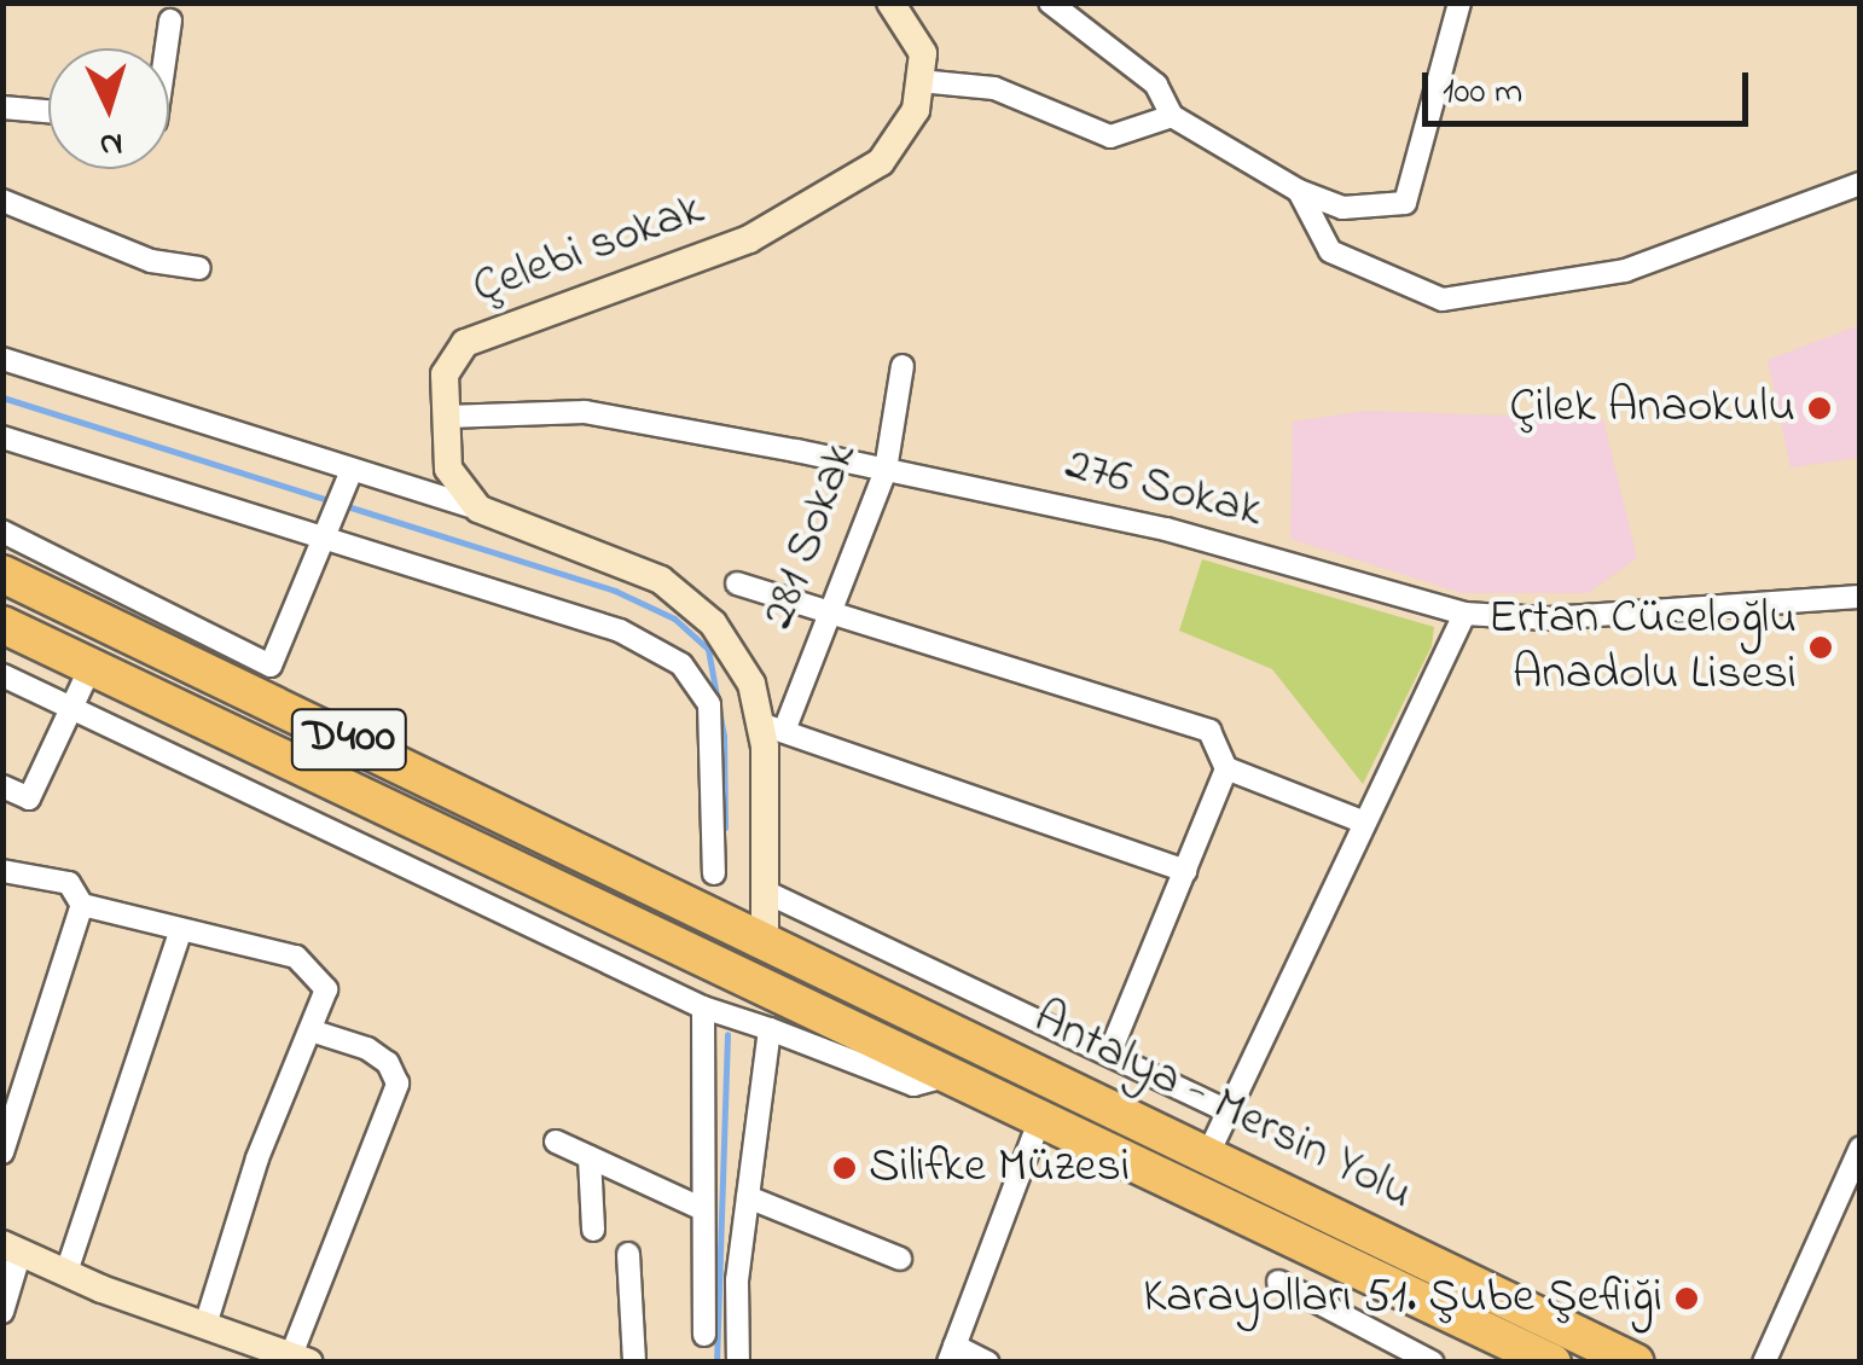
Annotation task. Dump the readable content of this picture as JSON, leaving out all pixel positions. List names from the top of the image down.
{
  "streets": {
    "highway": ["D400", "Antalya - Mersin Yolu"],
    "street": ["Çelebi sokak", "276 Sokak", "281 Sokak"]
  },
  "crossings": [
    ["Çelebi sokak", "276 Sokak"],
    ["276 Sokak", "281 Sokak"],
    ["D400", "Antalya - Mersin Yolu"]
  ],
  "places": [
    "Çilek Anaokulu",
    "Ertan Cüceloğlu Anadolu Lisesi",
    "Silifke Müzesi",
    "Karayolları 51. Şube Şefliği"
  ],
  "scale_bar": "100 m",
  "north": "bottom"
}
